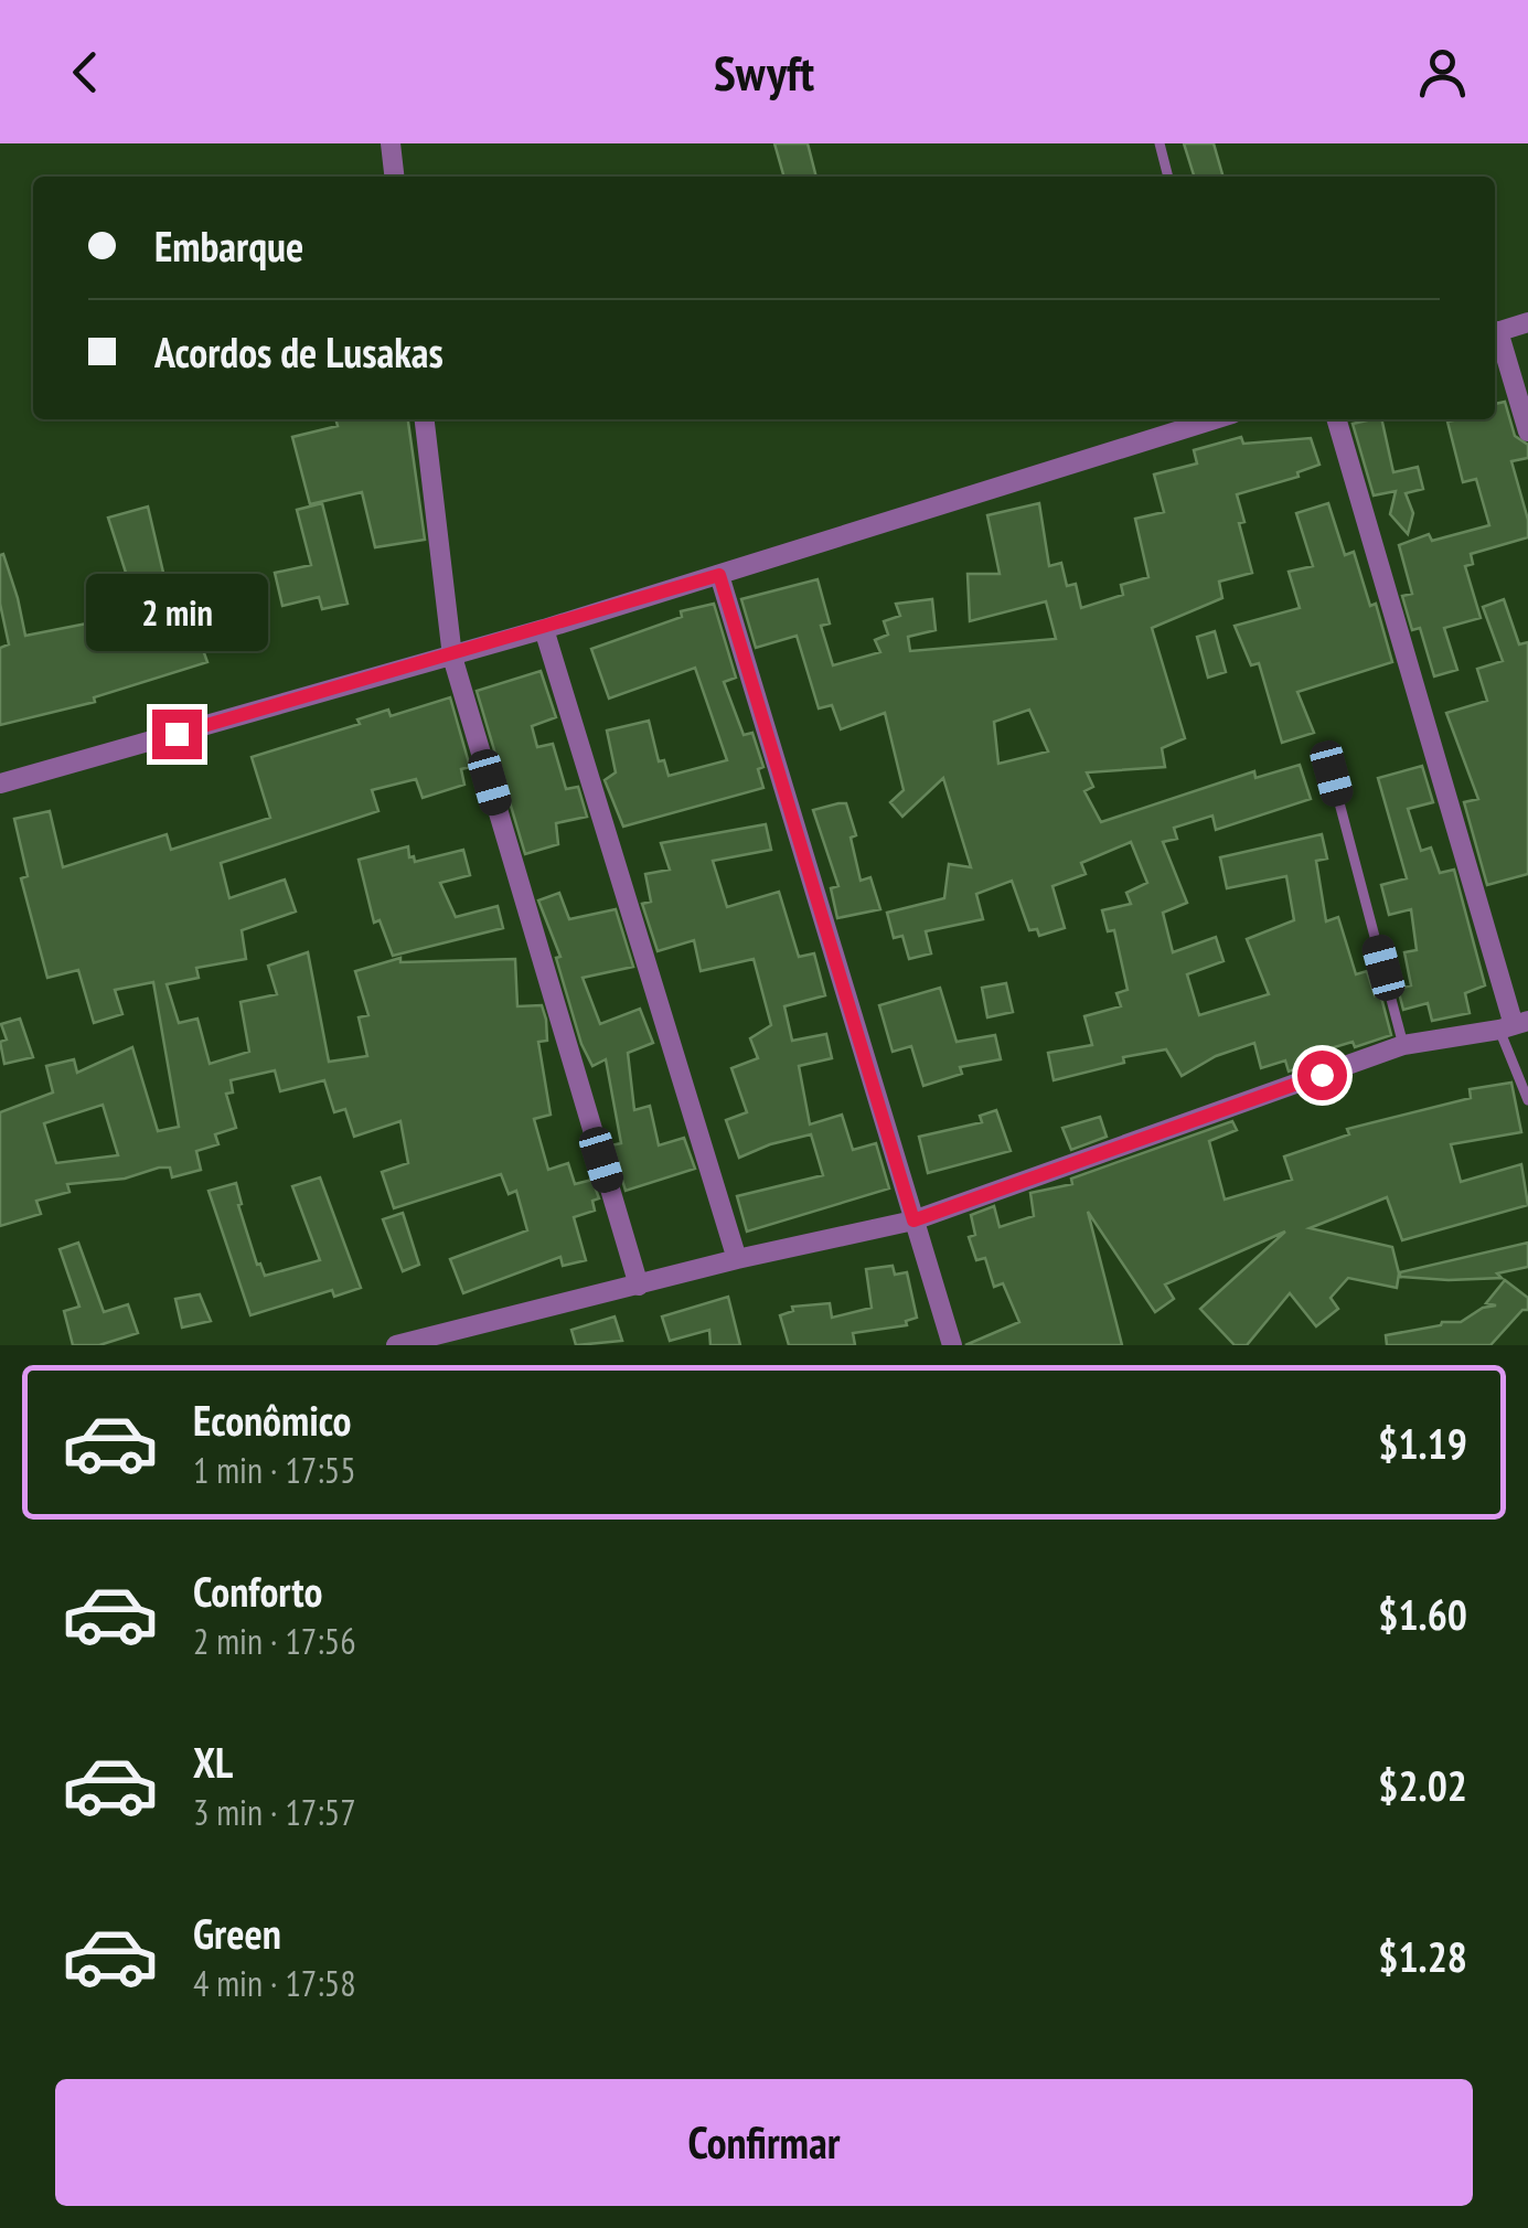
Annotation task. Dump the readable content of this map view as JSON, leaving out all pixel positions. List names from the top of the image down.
{
  "page": {
    "header": "Swyft",
    "banner": ["Embarque", "Acordos de Lusakas"],
    "bubble": "2 min",
    "list": [
      {
        "name": "Econômico",
        "note": "1 min · 17:55",
        "value": "$1.19"
      },
      {
        "name": "Conforto",
        "note": "2 min · 17:56",
        "value": "$1.60"
      },
      {
        "name": "XL",
        "note": "3 min · 17:57",
        "value": "$2.02"
      },
      {
        "name": "Green",
        "note": "4 min · 17:58",
        "value": "$1.28"
      }
    ],
    "buttons": "Confirmar"
  }
}
